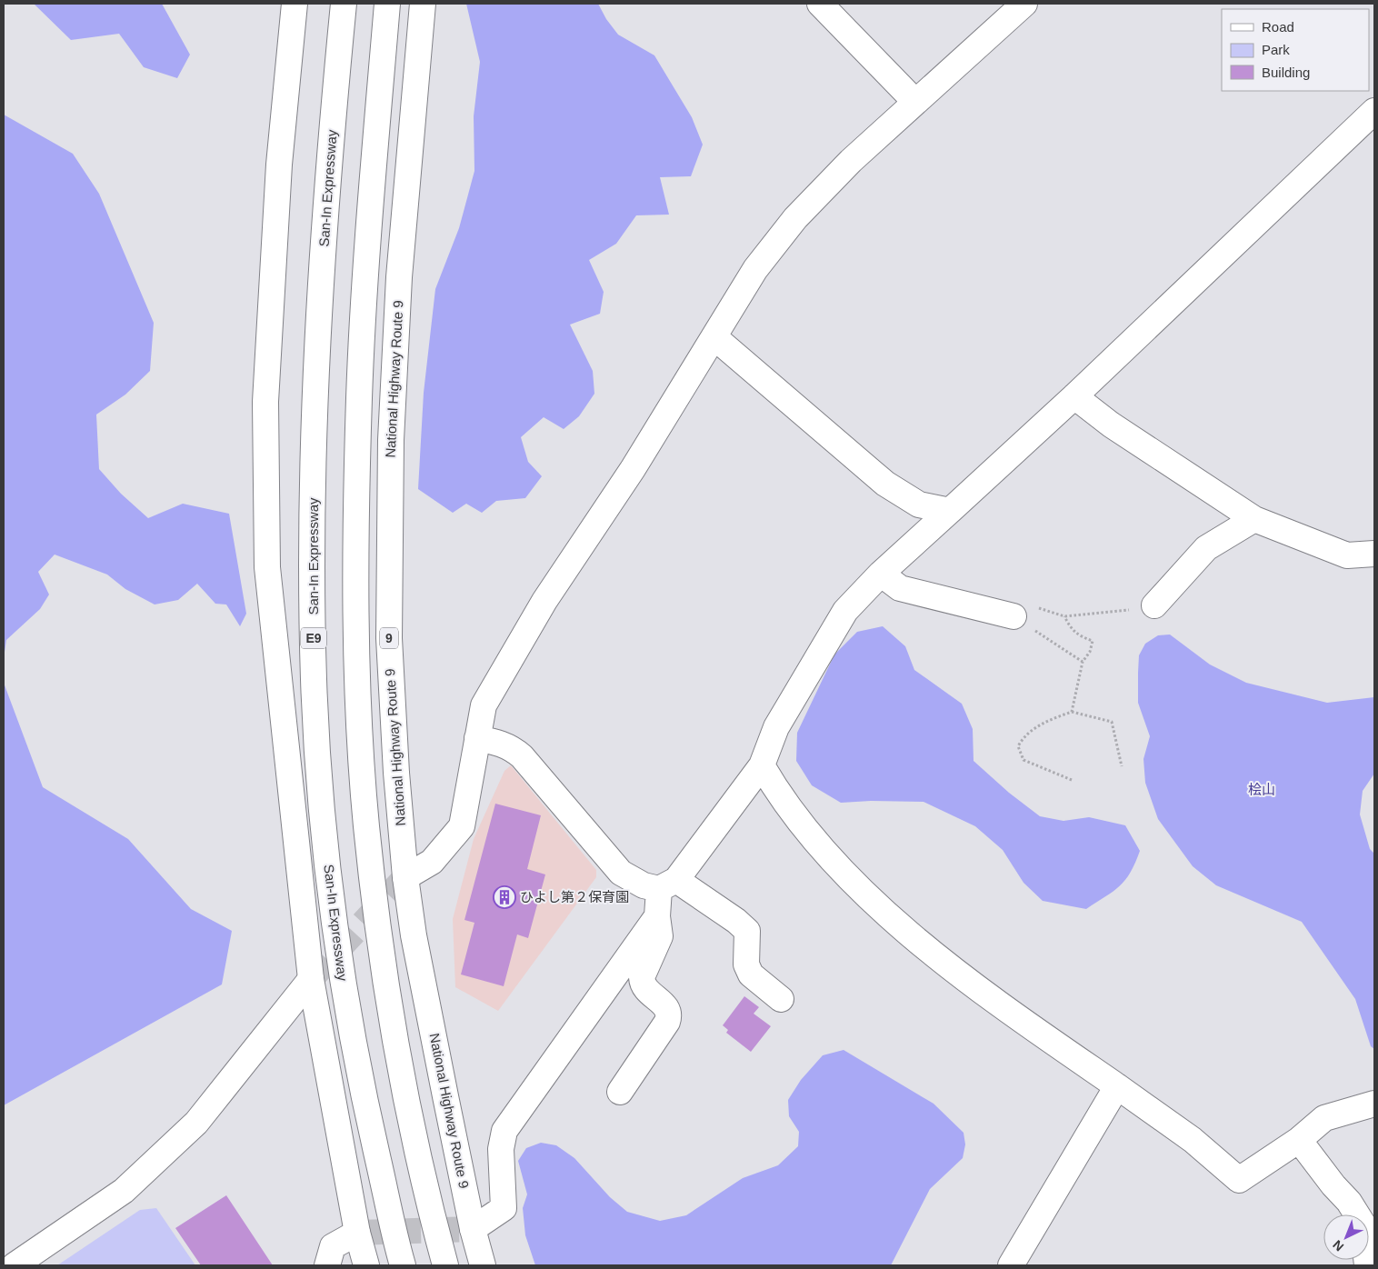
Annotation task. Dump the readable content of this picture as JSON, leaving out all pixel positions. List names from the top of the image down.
{
  "streets": {
    "main road": [
      "San-In Expressway",
      "National Highway Route 9",
      "E9",
      "9"
    ]
  },
  "parks": ["桧山"],
  "places": {
    "building": ["ひよし第２保育園"]
  },
  "legend": ["Road", "Park", "Building"],
  "north": "bottom left"
}
